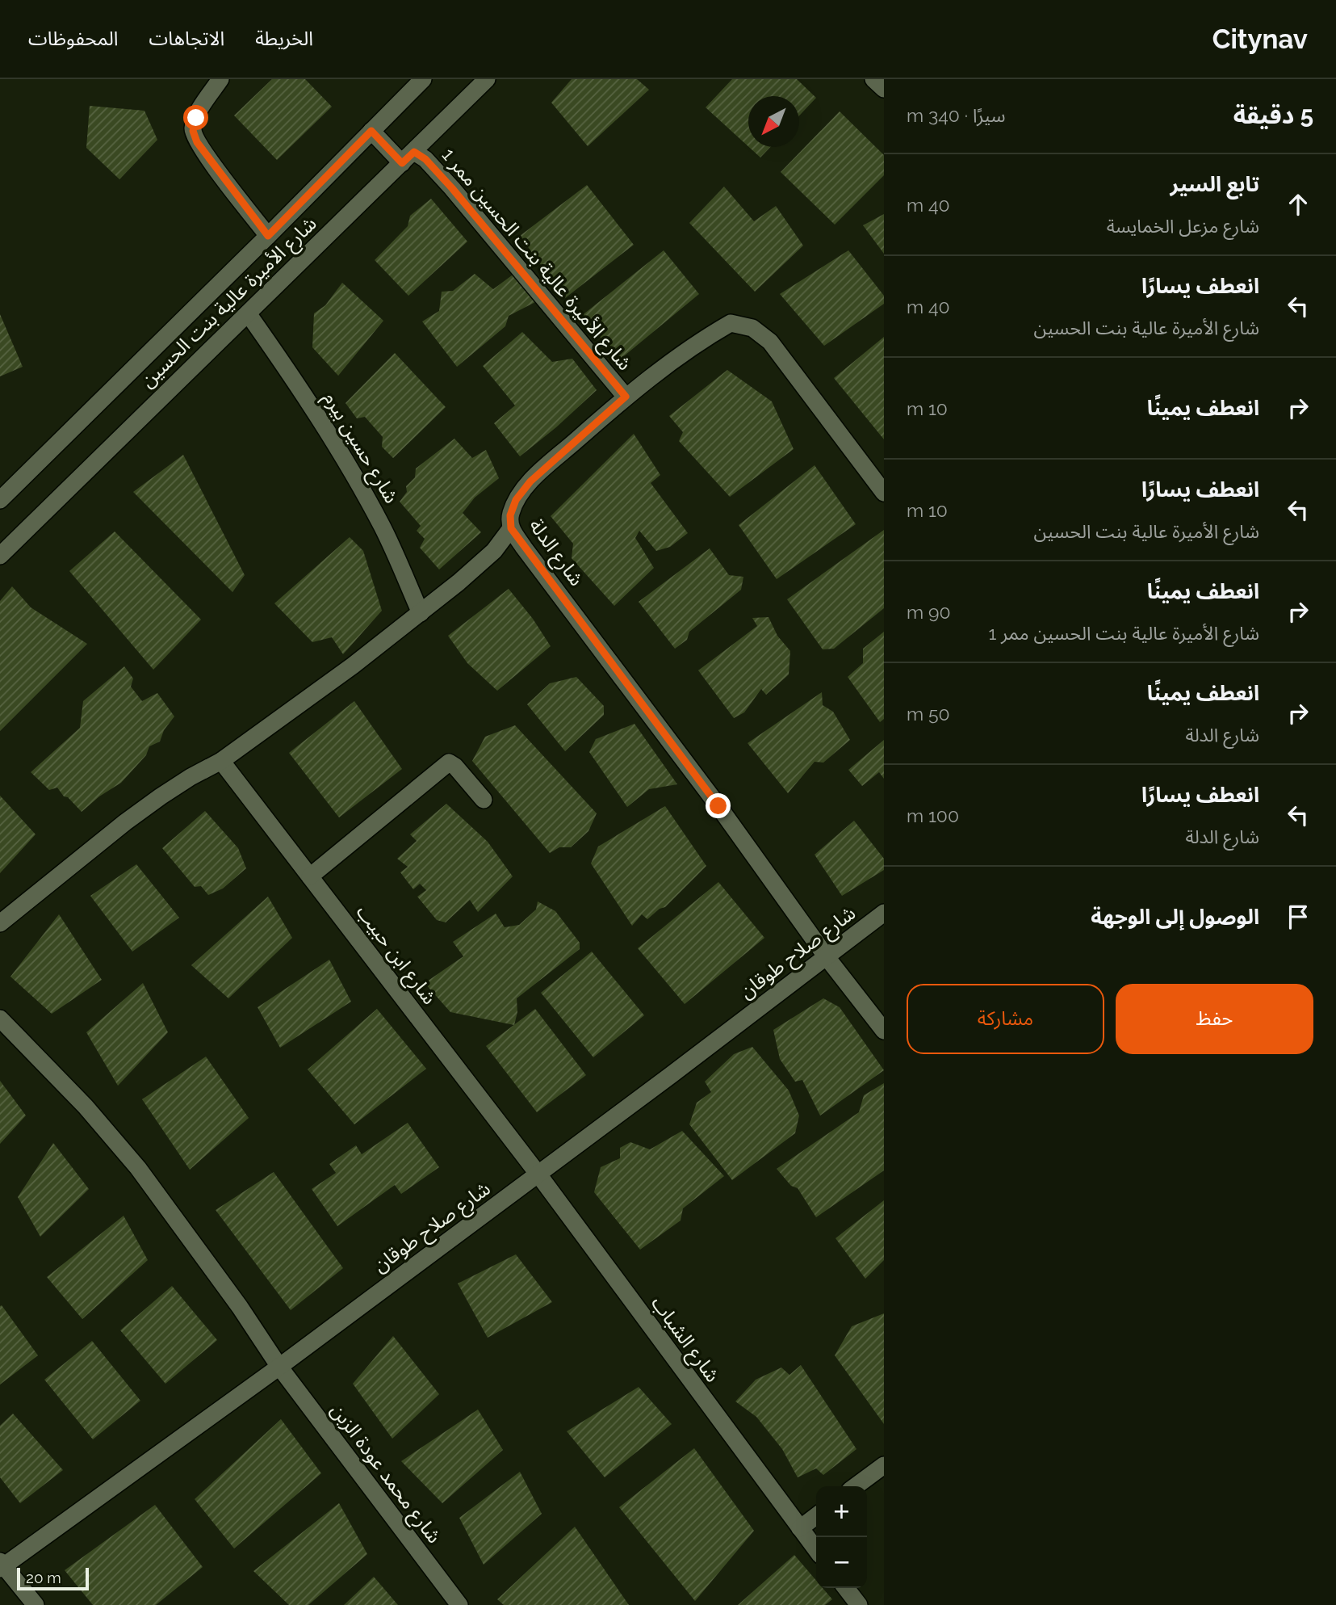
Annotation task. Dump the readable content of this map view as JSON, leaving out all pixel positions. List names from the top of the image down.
{
  "streets": {
    "street": [
      "شارع الأميرة عالية بنت الحسين ممر 1",
      "شارع الأميرة عالية بنت الحسين",
      "شارع حسين بيرم",
      "شارع الدلة",
      "شارع صلاح طوقان",
      "شارع ابن حبيب",
      "شارع الشباب",
      "شارع محمد عودة الزبن"
    ]
  },
  "crossings": [
    ["شارع الأميرة عالية بنت الحسين ممر 1", "شارع الأميرة عالية بنت الحسين"],
    ["شارع الأميرة عالية بنت الحسين ممر 1", "شارع الدلة"],
    ["شارع الأميرة عالية بنت الحسين", "شارع حسين بيرم"],
    ["شارع الدلة", "شارع صلاح طوقان"],
    ["شارع صلاح طوقان", "شارع ابن حبيب"],
    ["شارع صلاح طوقان", "شارع الشباب"],
    ["شارع صلاح طوقان", "شارع محمد عودة الزبن"],
    ["شارع ابن حبيب", "شارع الشباب"]
  ],
  "scale_bar": "20 m",
  "north": "bottom left",
  "page": {
    "header": "Citynav",
    "nav": ["الخريطة", "الاتجاهات", "المحفوظات"],
    "heading": ["5 دقيقة", "سيرًا · 340 m"],
    "list": [
      ["تابع السير", "شارع مزعل الخمايسة", "40 m"],
      ["انعطف يسارًا", "شارع الأميرة عالية بنت الحسين", "40 m"],
      ["انعطف يمينًا", "10 m"],
      ["انعطف يسارًا", "شارع الأميرة عالية بنت الحسين", "10 m"],
      ["انعطف يمينًا", "شارع الأميرة عالية بنت الحسين ممر 1", "90 m"],
      ["انعطف يمينًا", "شارع الدلة", "50 m"],
      ["انعطف يسارًا", "شارع الدلة", "100 m"],
      "الوصول إلى الوجهة"
    ],
    "buttons": ["حفظ", "مشاركة"],
    "map_buttons": ["+", "−"],
    "scale": "20 m"
  }
}
